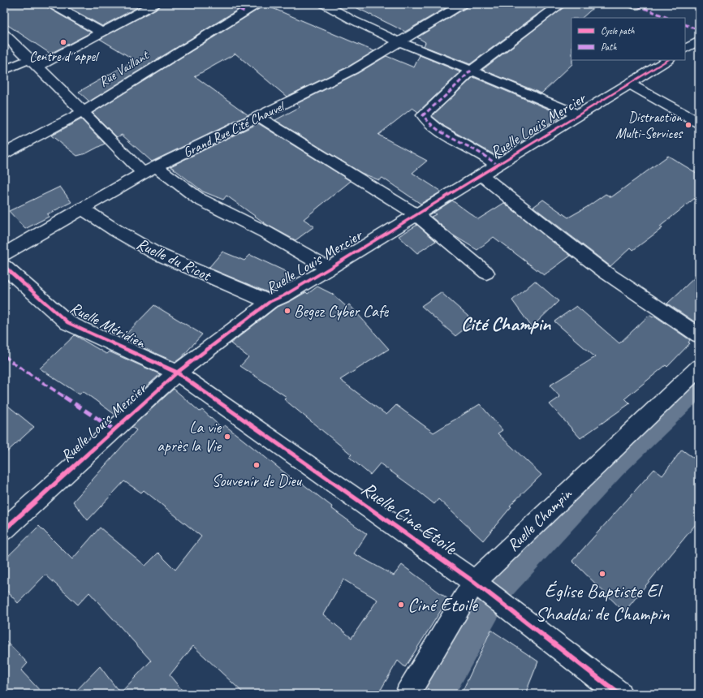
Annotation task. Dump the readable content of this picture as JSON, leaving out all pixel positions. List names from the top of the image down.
{
  "streets": {
    "street": [
      "Rue Vaillant",
      "Ruelle Louis Mercier",
      "Grand Rue Cité Chauvel",
      "Ruelle du Ricot",
      "Ruelle Méridien",
      "Ruelle Cine Etoile",
      "Ruelle Champin"
    ]
  },
  "crossings": [
    ["Ruelle Louis Mercier", "Ruelle du Ricot"],
    ["Ruelle Louis Mercier", "Ruelle Méridien"],
    ["Ruelle Louis Mercier", "Ruelle Cine Etoile"],
    ["Grand Rue Cité Chauvel", "Ruelle du Ricot"],
    ["Ruelle Méridien", "Ruelle Cine Etoile"],
    ["Ruelle Cine Etoile", "Ruelle Champin"]
  ],
  "districts": ["Cité Champin"],
  "places": [
    "Centre d´appel",
    "Distraction Multi-Services",
    "Begez Cyber Cafe",
    "La vie après la Vie",
    "Souvenir de Dieu",
    "Église Baptiste El Shaddaï de Champin",
    "Ciné Etoile"
  ],
  "legend": ["Cycle path", "Path"]
}
